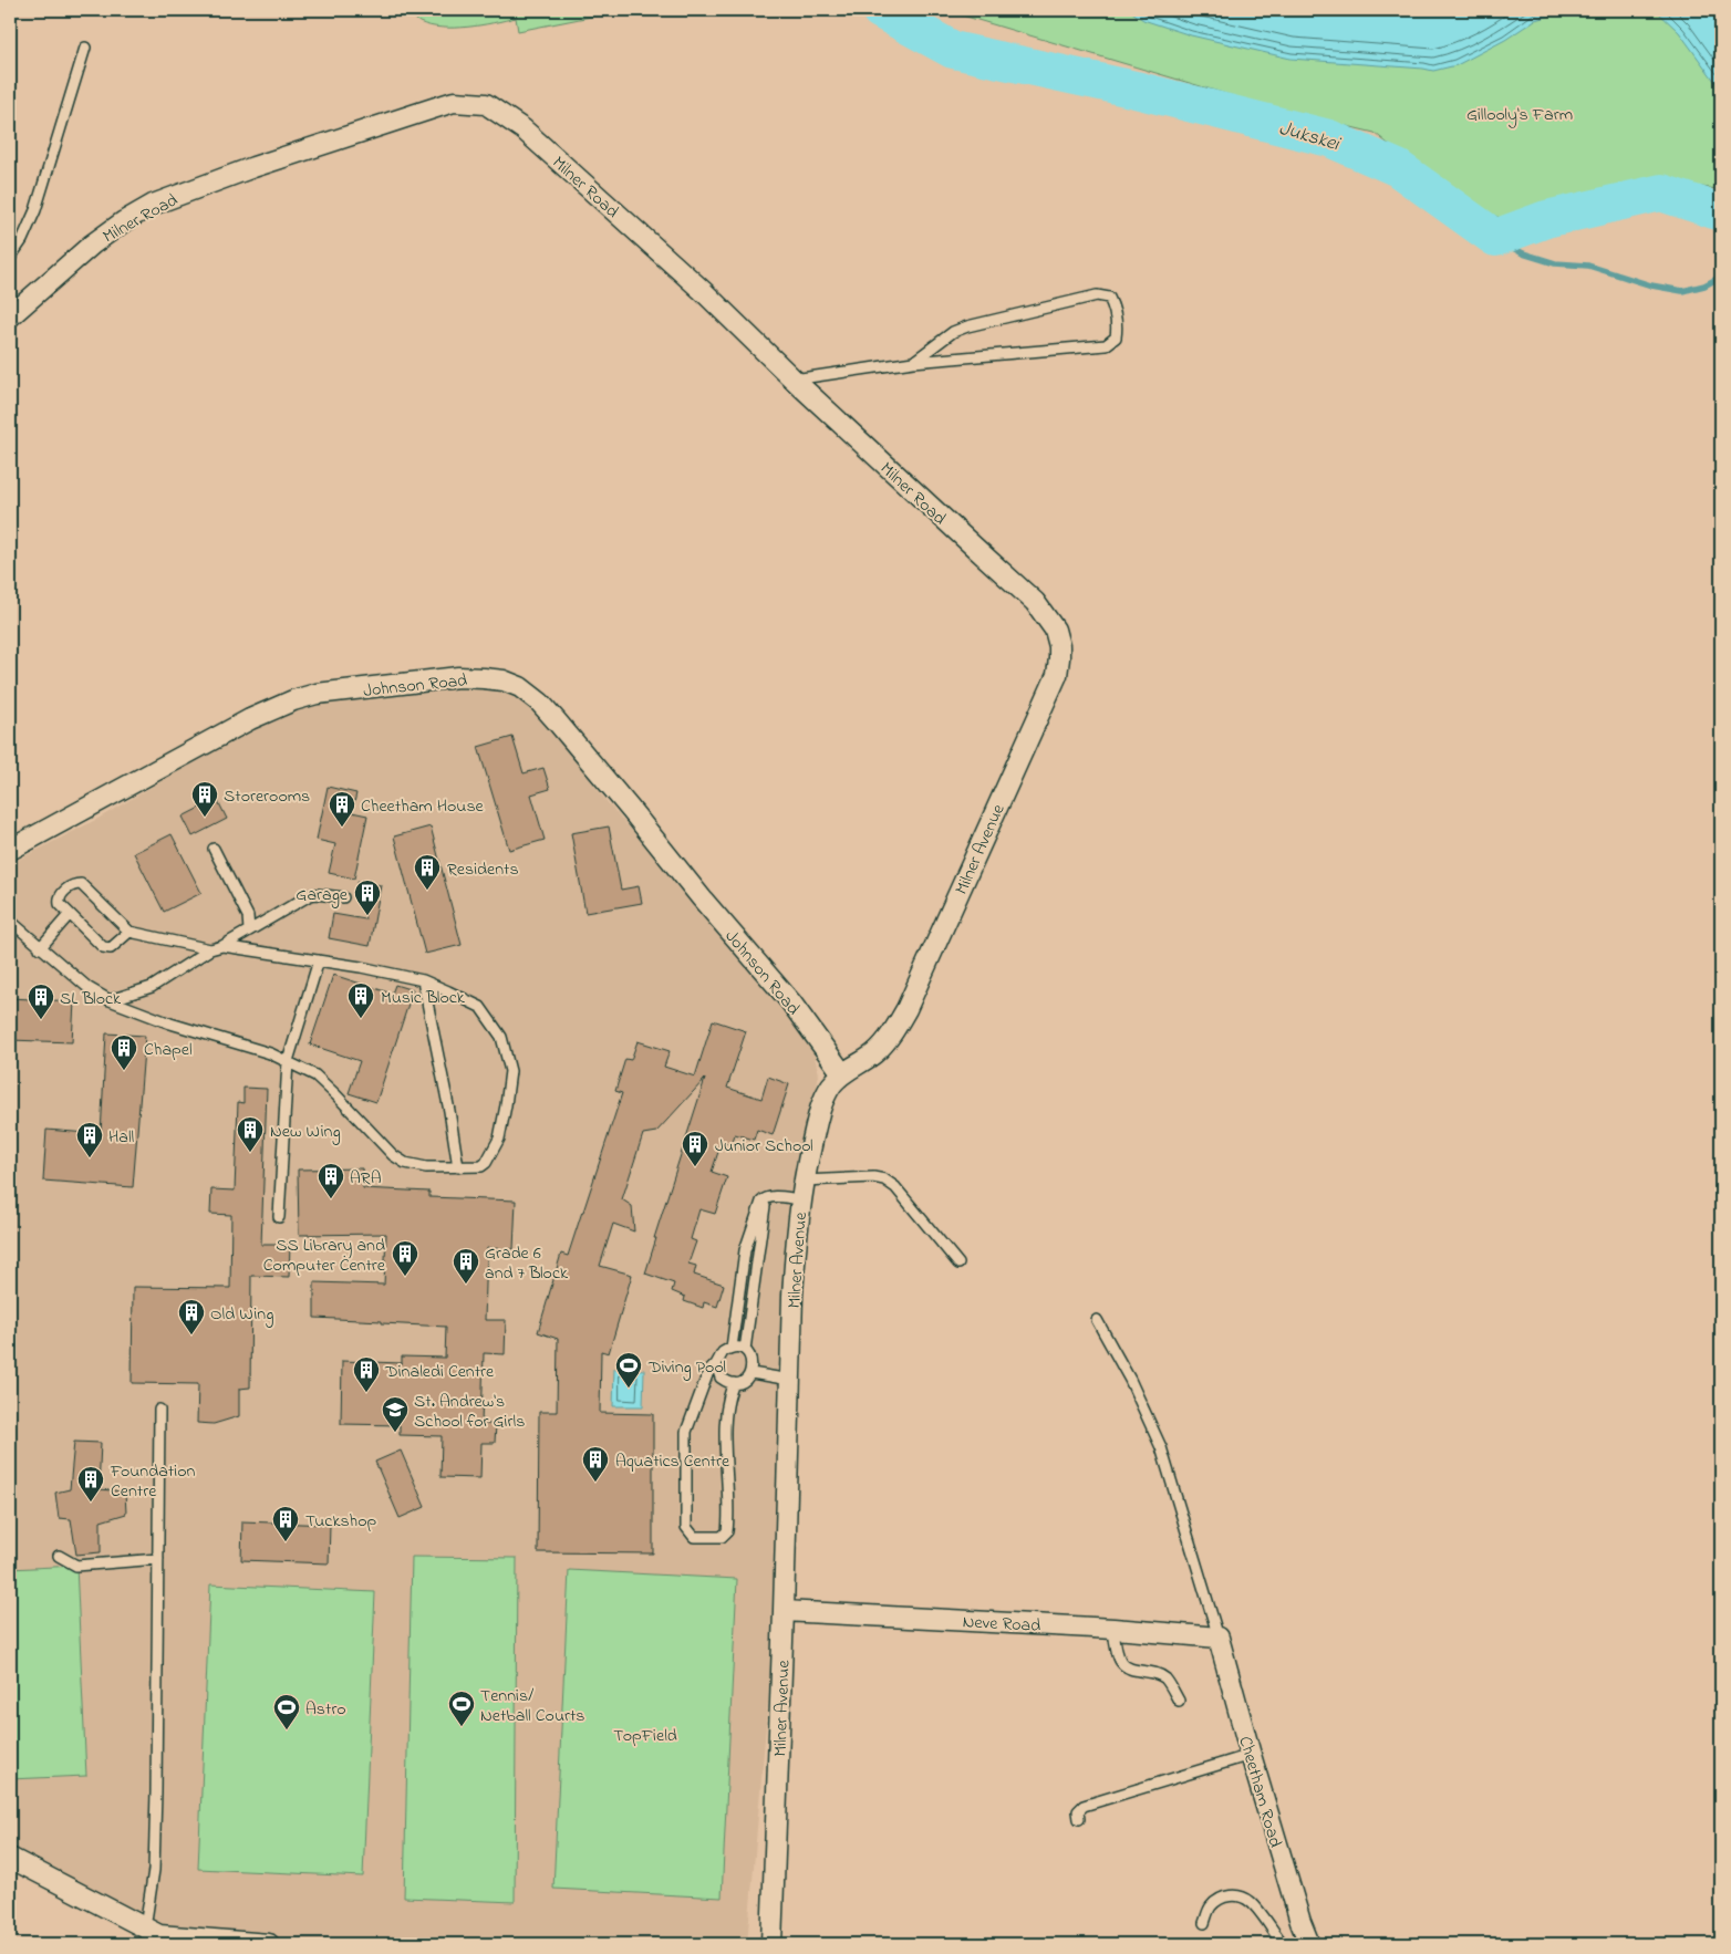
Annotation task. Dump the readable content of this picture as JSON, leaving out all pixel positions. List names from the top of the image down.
{
  "streets": {
    "street": [
      "Milner Road",
      "Johnson Road",
      "Milner Avenue",
      "Neve Road",
      "Cheetham Road"
    ]
  },
  "crossings": [
    ["Milner Road", "Milner Avenue"],
    ["Johnson Road", "Milner Avenue"],
    ["Milner Avenue", "Neve Road"],
    ["Neve Road", "Cheetham Road"]
  ],
  "water": ["Jukskei"],
  "parks": ["Gillooly's Farm", "TopField"],
  "places": {
    "building": [
      "Storerooms",
      "Cheetham House",
      "Residents",
      "Garage",
      "Music Block",
      "SL Block",
      "Chapel",
      "New Wing",
      "Hall",
      "Junior School",
      "ARA",
      "SS Library and Computer Centre",
      "Grade 6 and 7 Block",
      "Old Wing",
      "Dinaledi Centre",
      "Aquatics Centre",
      "Foundation Centre",
      "Tuckshop"
    ],
    "sports": ["Diving Pool", "Tennis/ Netball Courts", "Astro"],
    "school or university": ["St. Andrew's School for Girls"]
  }
}
